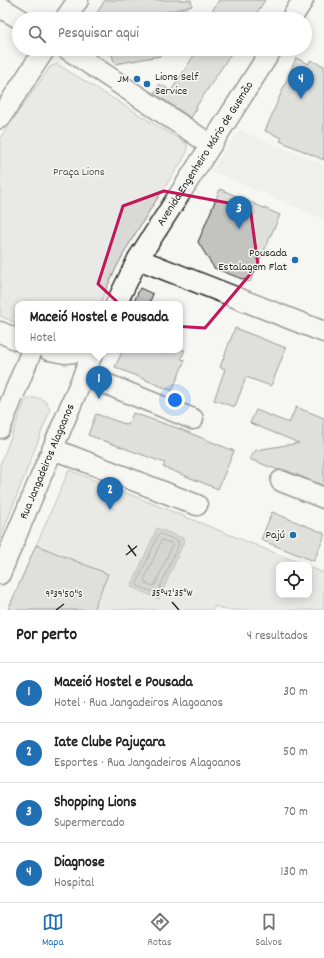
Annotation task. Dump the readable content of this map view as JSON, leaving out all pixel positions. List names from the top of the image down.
{
  "streets": {
    "street": ["Avenida Engenheiro Mário de Gusmão", "Rua Jangadeiros Alagoanos"]
  },
  "parks": ["Praça Lions"],
  "places": [
    "JM",
    "Lions Self Service",
    "Pousada Estalagem Flat",
    "Pajú"
  ],
  "page": {
    "search": "Pesquisar aqui",
    "pins": [
      "4",
      "3",
      "1",
      "2"
    ],
    "popup": ["Maceió Hostel e Pousada", "Hotel"],
    "heading": ["Por perto", "4 resultados"],
    "list": [
      {
        "mark": "1",
        "name": "Maceió Hostel e Pousada",
        "note": "Hotel · Rua Jangadeiros Alagoanos",
        "value": "30 m"
      },
      {
        "mark": "2",
        "name": "Iate Clube Pajuçara",
        "note": "Esportes · Rua Jangadeiros Alagoanos",
        "value": "50 m"
      },
      {
        "mark": "3",
        "name": "Shopping Lions",
        "note": "Supermercado",
        "value": "70 m"
      },
      {
        "mark": "4",
        "name": "Diagnose",
        "note": "Hospital",
        "value": "130 m"
      }
    ],
    "nav": ["Mapa", "Rotas", "Salvos"]
  },
  "coordinates": ["35°42'35\"W", "9°39'50\"S"]
}
